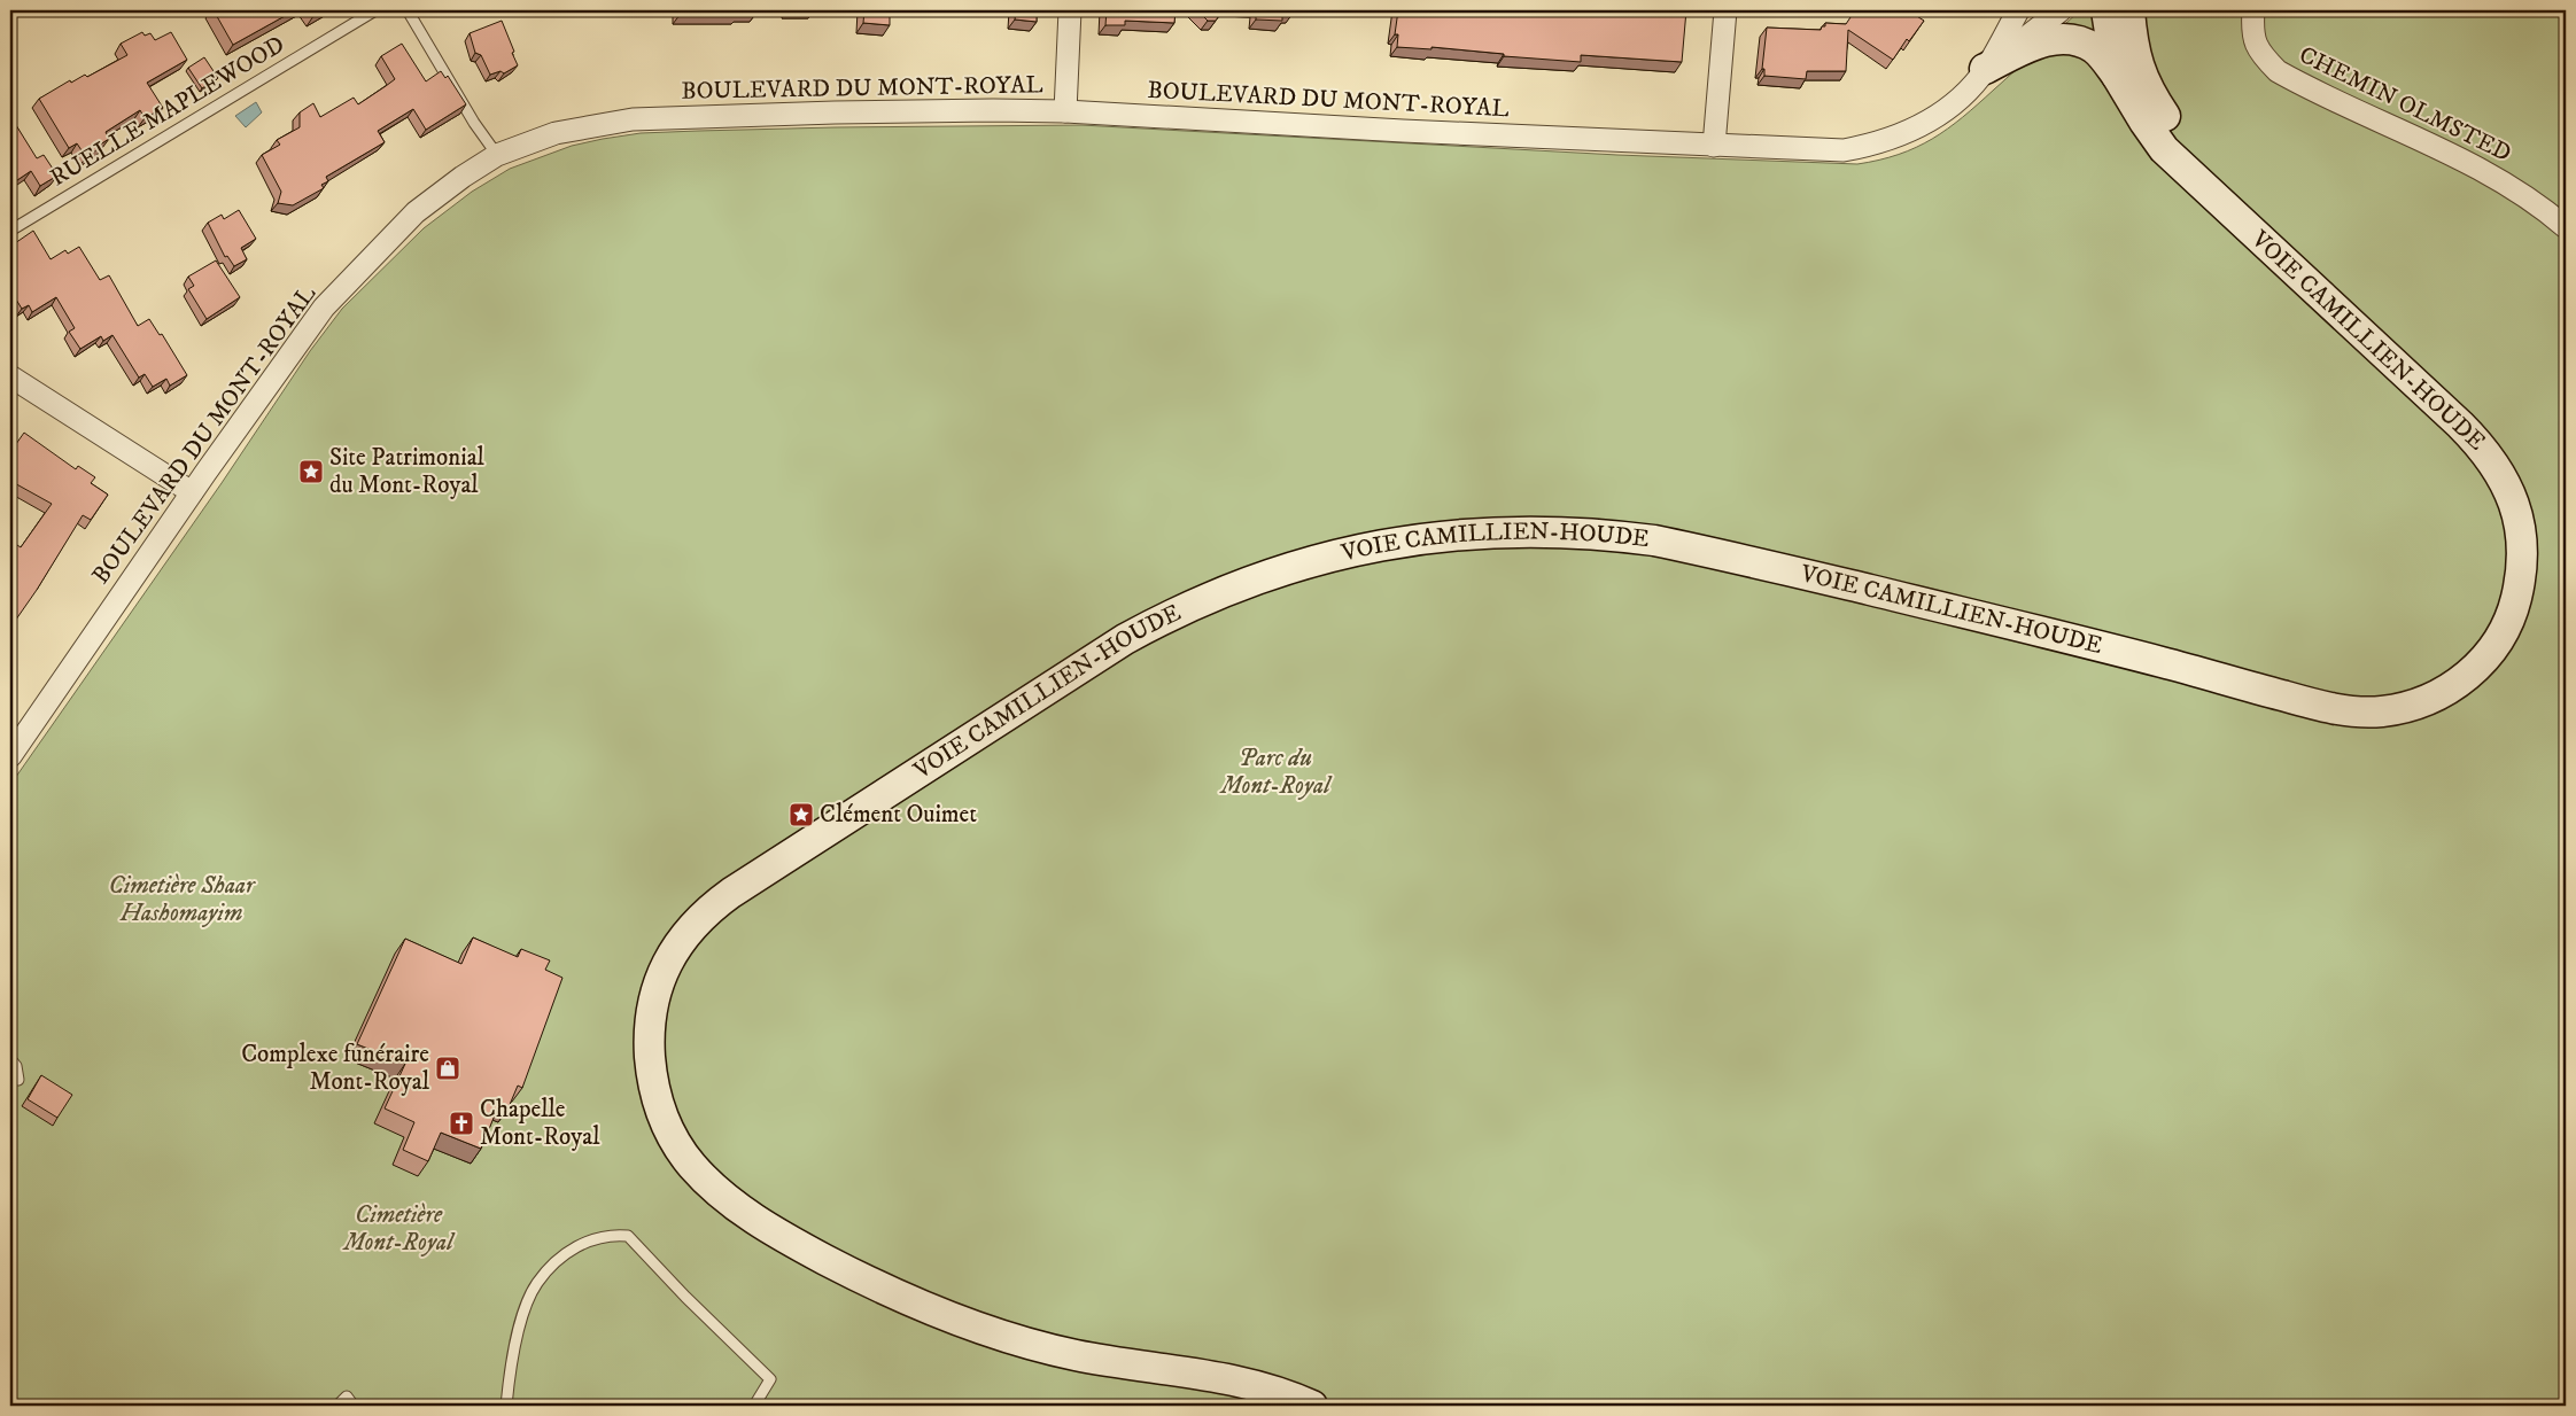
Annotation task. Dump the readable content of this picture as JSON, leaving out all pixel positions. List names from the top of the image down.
{
  "streets": {
    "street": ["BOULEVARD DU MONT-ROYAL", "CHEMIN OLMSTED", "VOIE CAMILLIEN-HOUDE"],
    "lane": ["RUELLE MAPLEWOOD"]
  },
  "parks": ["Parc du Mont-Royal", "Cimetière Shaar Hashomayim", "Cimetière Mont-Royal"],
  "places": {
    "place": ["Site Patrimonial du Mont-Royal", "Clément Ouimet"],
    "shop": ["Complexe funéraire Mont-Royal"],
    "church": ["Chapelle Mont-Royal"]
  }
}
